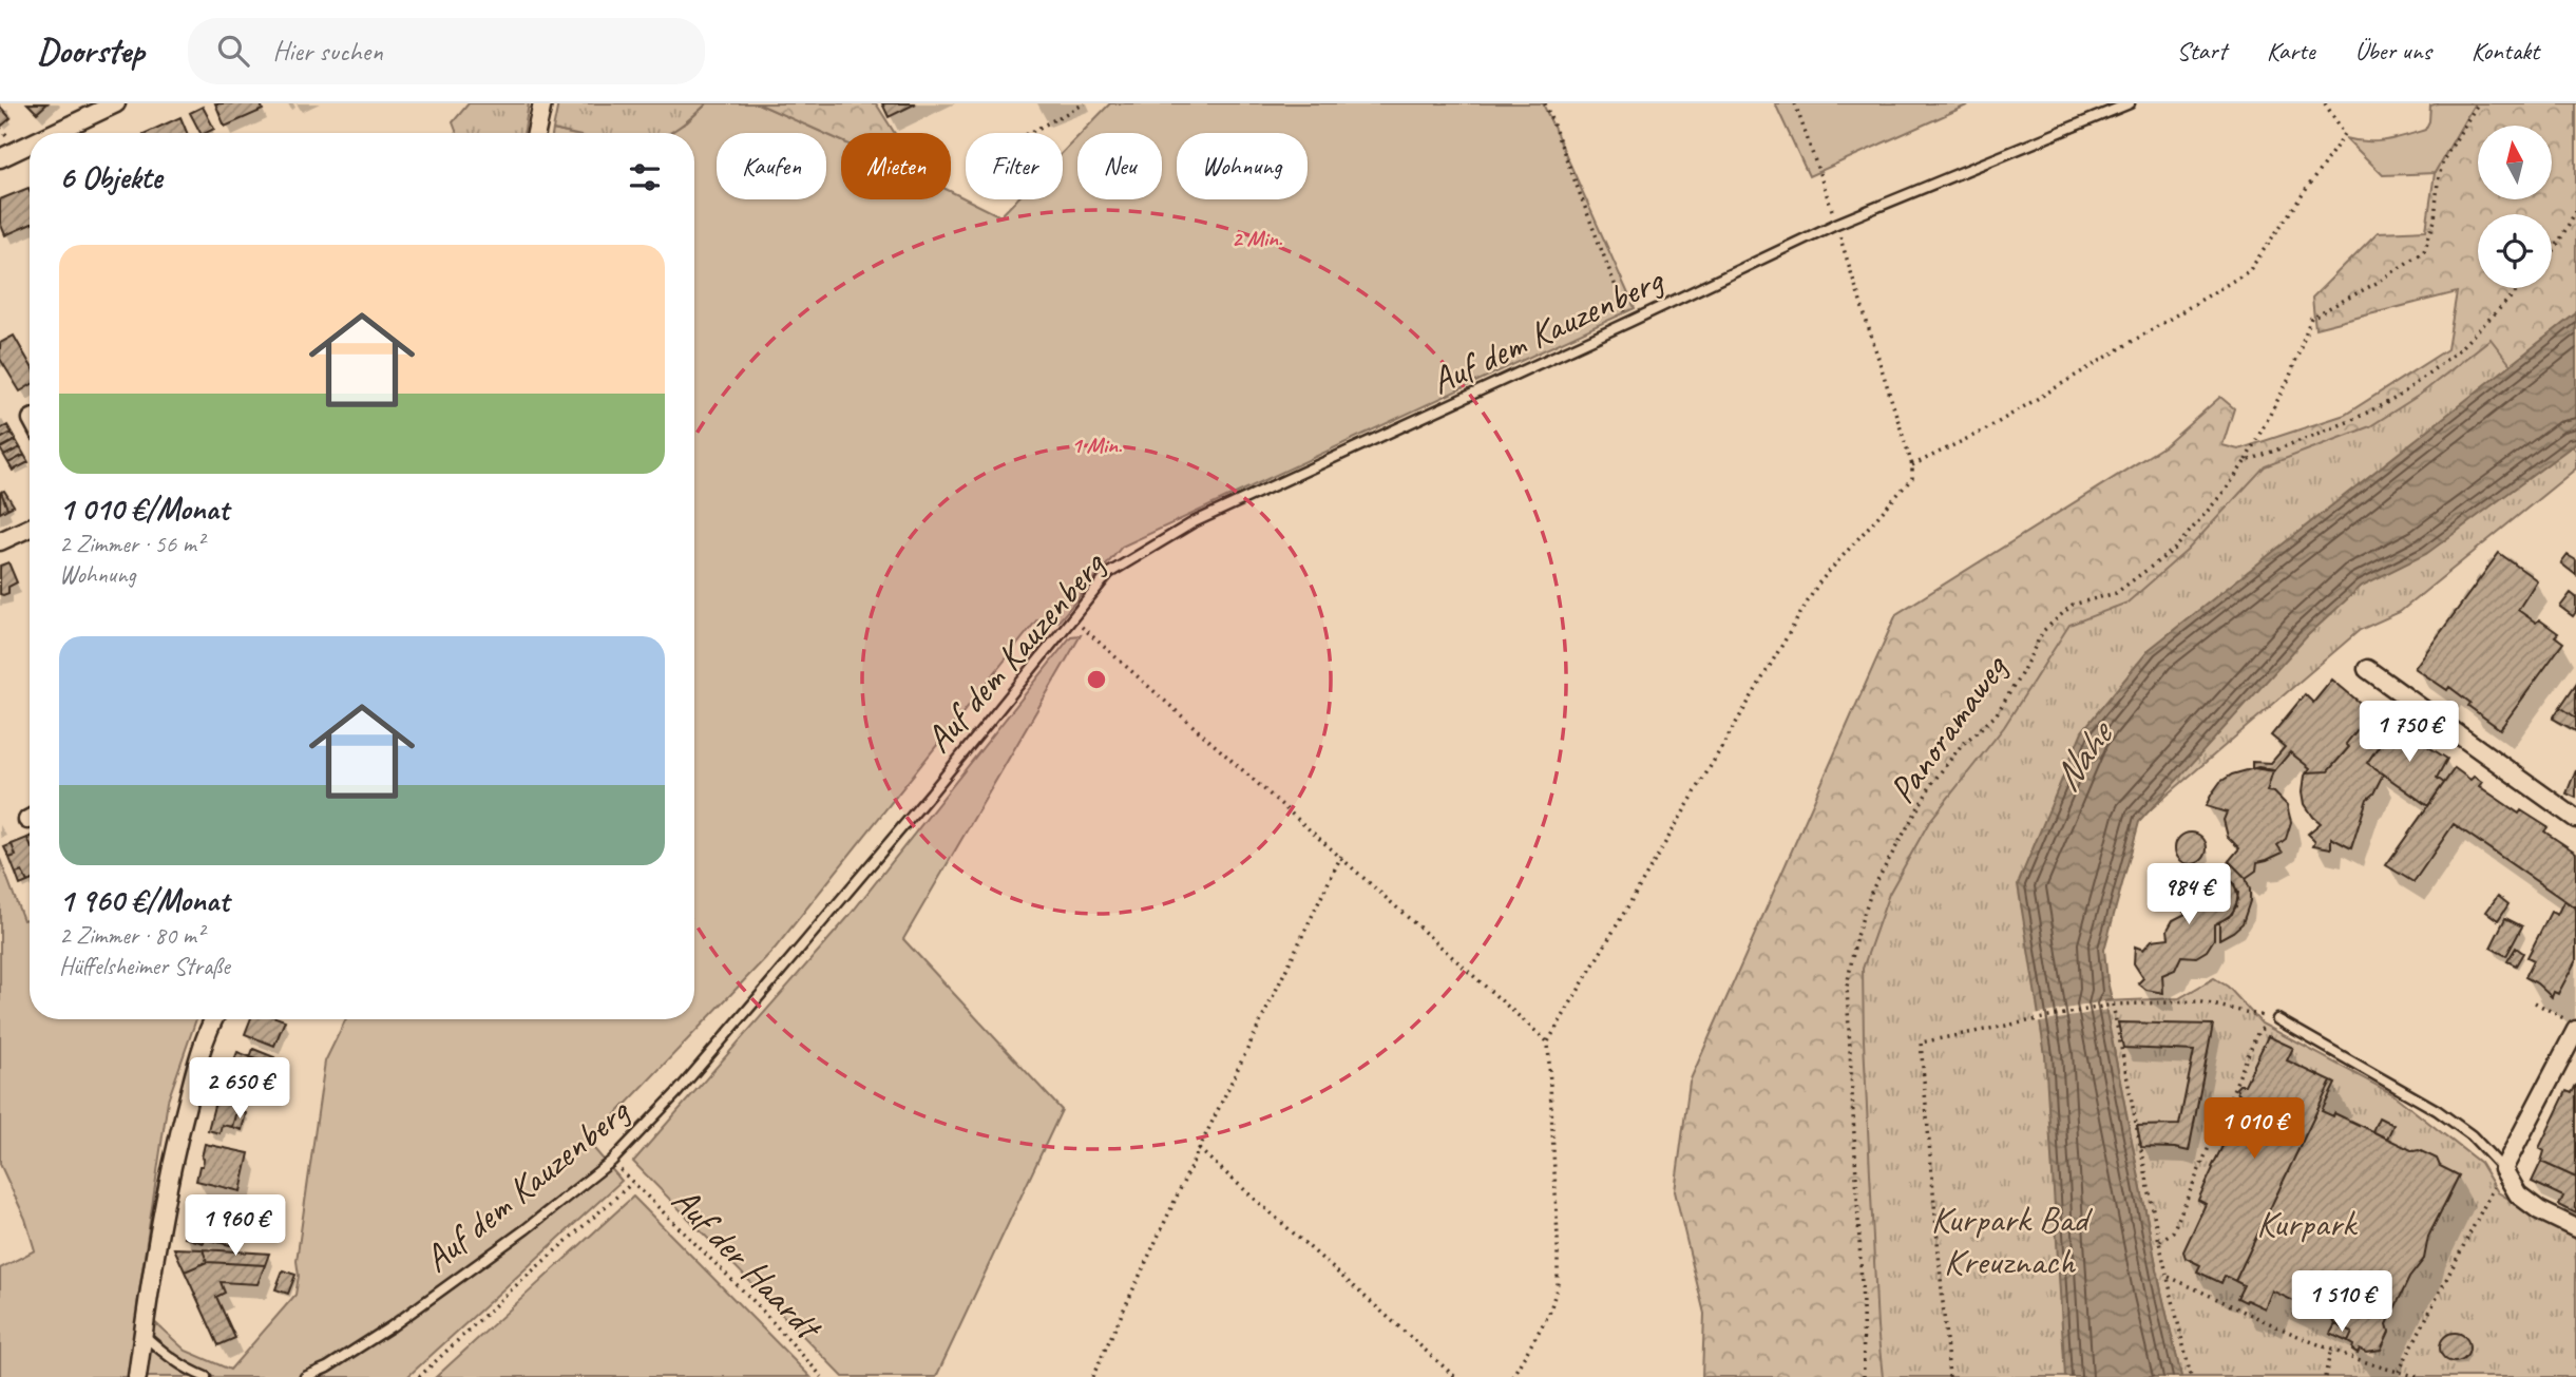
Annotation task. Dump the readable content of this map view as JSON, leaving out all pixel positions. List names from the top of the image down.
{
  "streets": {
    "lane": ["Auf dem Kauzenberg"],
    "path": ["Panoramaweg", "Auf der Haardt"]
  },
  "water": ["Nahe"],
  "parks": ["Kurpark Bad Kreuznach", "Kurpark"],
  "north": "top",
  "page": {
    "header": "Doorstep",
    "search": "Hier suchen",
    "nav": [
      "Start",
      "Karte",
      "Über uns",
      "Kontakt"
    ],
    "chip": [
      "Kaufen",
      "Mieten",
      "Filter",
      "Neu",
      "Wohnung"
    ],
    "heading": "6 Objekte",
    "list": [
      {
        "name": "1 010 €/Monat",
        "note": "2 Zimmer · 56 m² · Wohnung"
      },
      {
        "name": "1 960 €/Monat",
        "note": "2 Zimmer · 80 m² · Hüffelsheimer Straße"
      }
    ],
    "price": [
      "1 750 €",
      "984 €",
      "2 650 €",
      "1 010 €",
      "1 960 €",
      "1 510 €"
    ]
  },
  "rings": ["2 Min.", "1 Min."]
}
